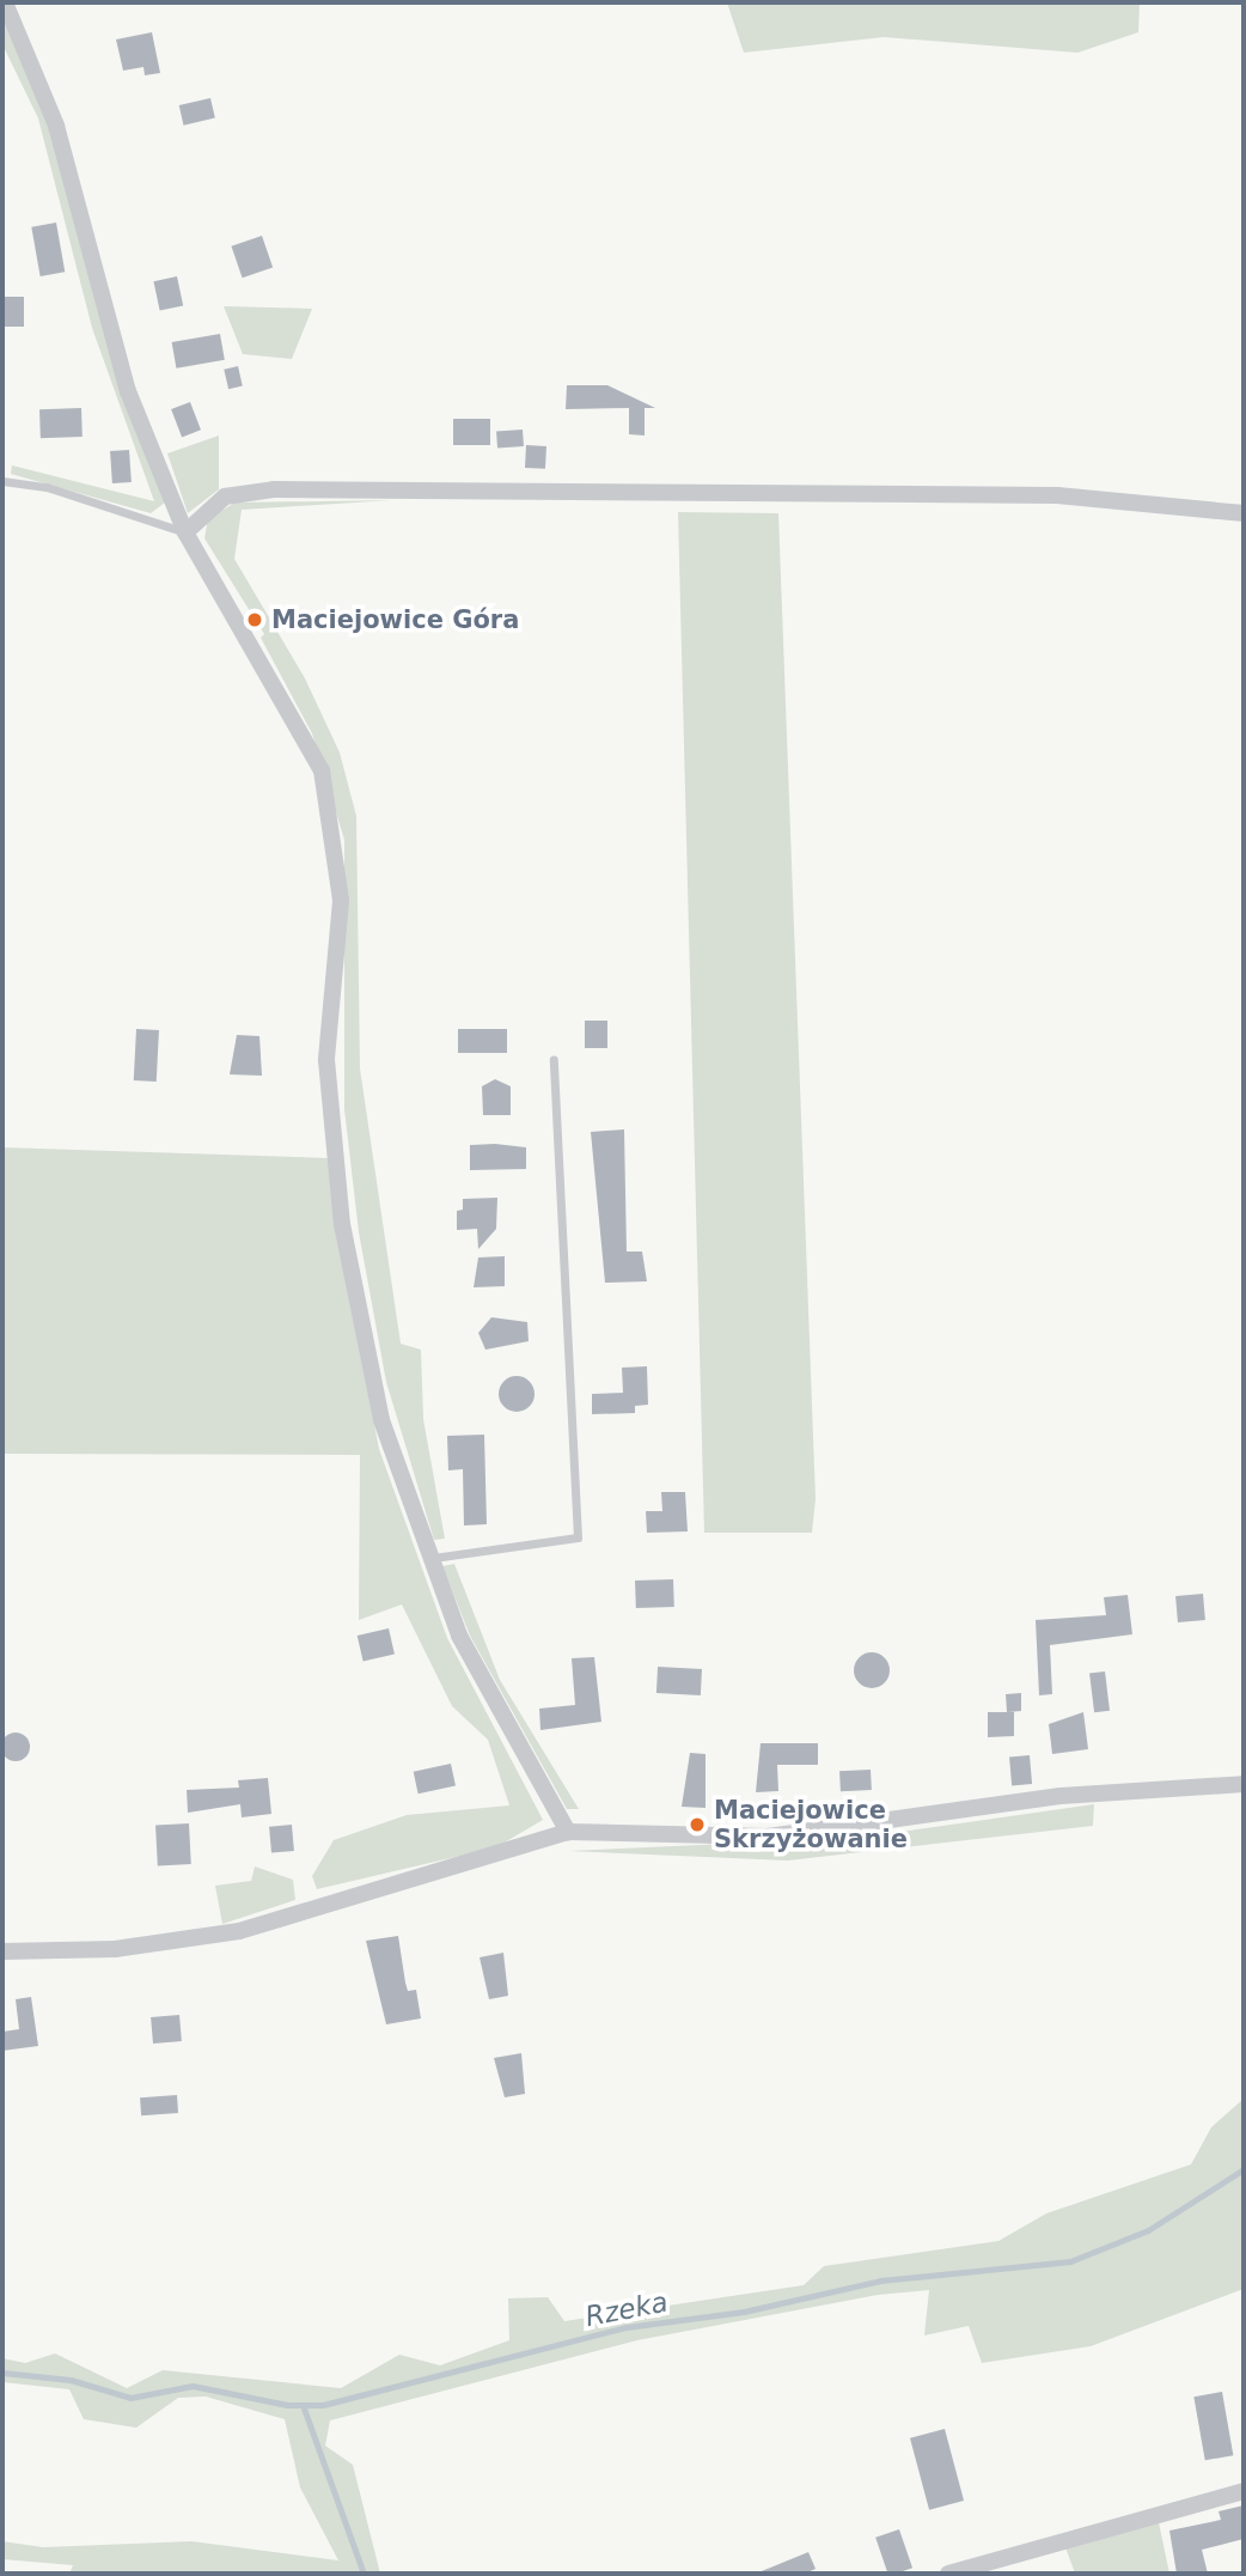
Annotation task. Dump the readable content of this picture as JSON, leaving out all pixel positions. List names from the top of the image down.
{
  "water": ["Rzeka"],
  "places": ["Maciejowice Góra", "Maciejowice Skrzyżowanie"]
}
